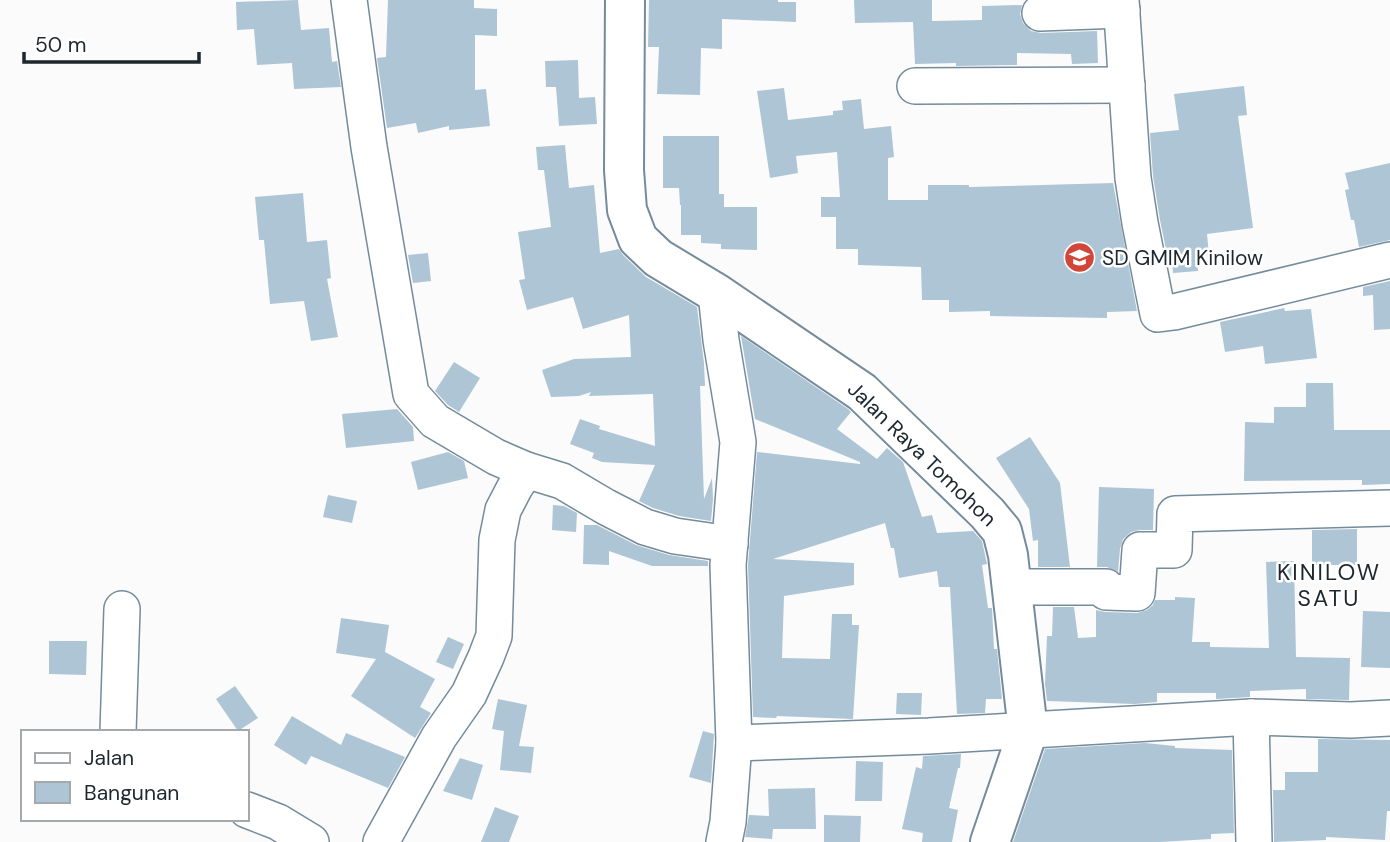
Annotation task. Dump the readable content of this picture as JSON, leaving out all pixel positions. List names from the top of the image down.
{
  "streets": {
    "highway": ["Jalan Raya Tomohon"]
  },
  "districts": ["KINILOW SATU"],
  "places": {
    "school or university": ["SD GMIM Kinilow"]
  },
  "legend": ["Jalan", "Bangunan"],
  "scale_bar": "50 m"
}
